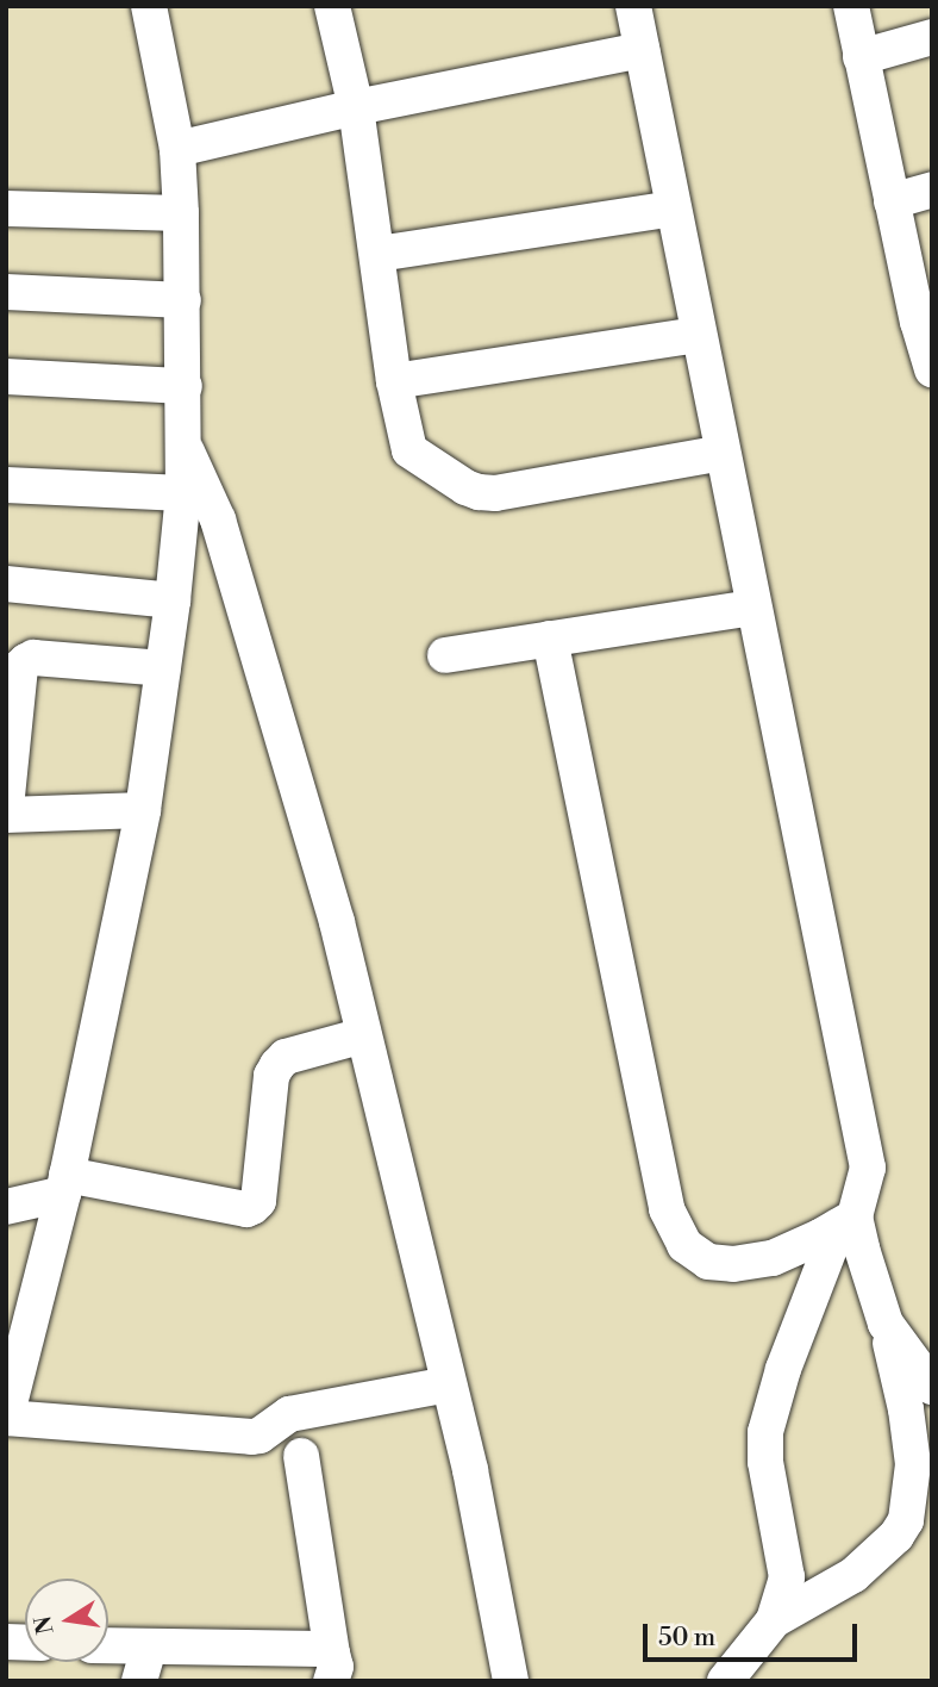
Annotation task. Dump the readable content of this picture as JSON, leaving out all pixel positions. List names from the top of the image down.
{
  "scale_bar": "50 m",
  "north": "left"
}
